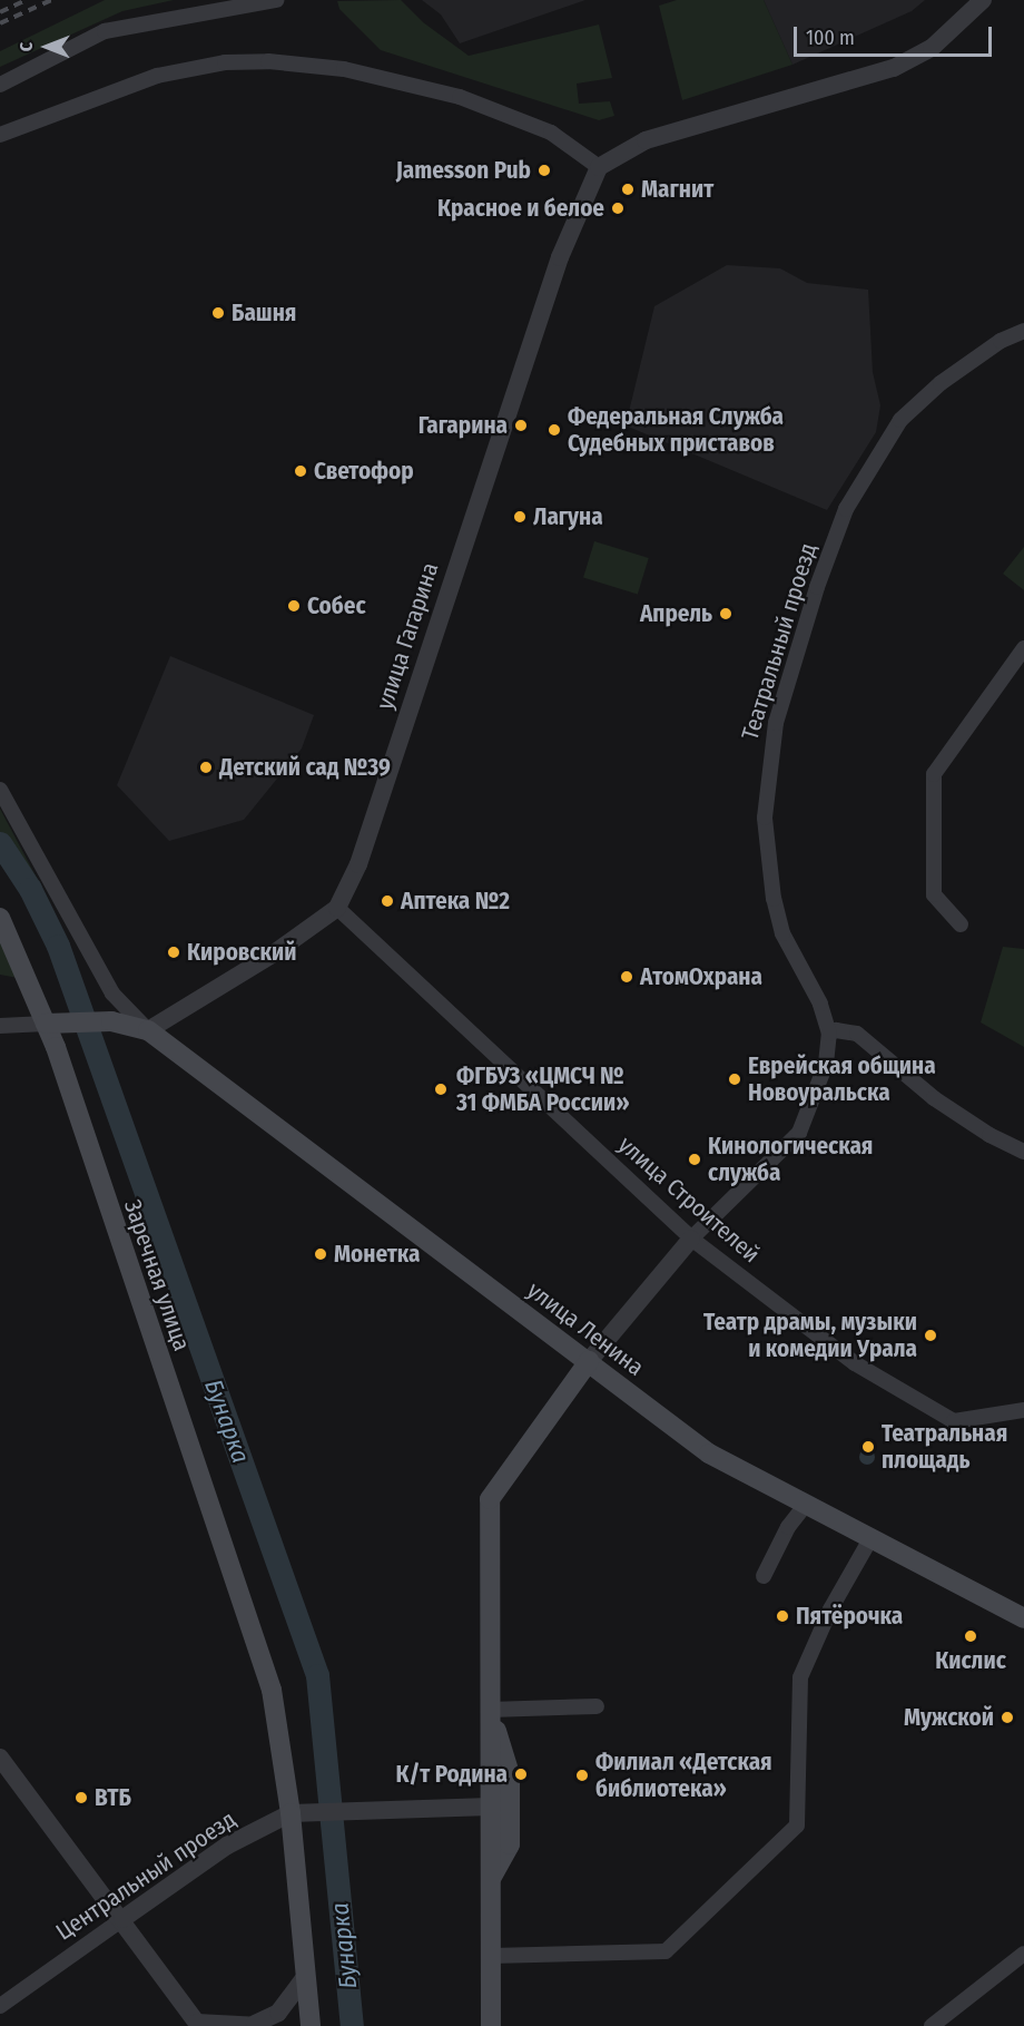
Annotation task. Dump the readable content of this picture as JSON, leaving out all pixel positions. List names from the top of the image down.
{
  "streets": {
    "main road": ["Заречная улица", "улица Ленина"],
    "street": [
      "улица Гагарина",
      "Театральный проезд",
      "улица Строителей",
      "Центральный проезд"
    ]
  },
  "crossings": [
    ["улица Гагарина", "улица Строителей"],
    ["улица Гагарина", "улица Ленина"],
    ["Театральный проезд", "улица Строителей"],
    ["Заречная улица", "Центральный проезд"]
  ],
  "water": ["Бунарка"],
  "places": [
    "Jamesson Pub",
    "Магнит",
    "Красное и белое",
    "Башня",
    "Гагарина",
    "Федеральная Служба Судебных приставов",
    "Светофор",
    "Лагуна",
    "Собес",
    "Апрель",
    "Детский сад №39",
    "Аптека №2",
    "Кировский",
    "АтомОхрана",
    "Еврейская община Новоуральска",
    "ФГБУЗ «ЦМСЧ № 31 ФМБА России»",
    "Кинологическая служба",
    "Монетка",
    "Театр драмы, музыки и комедии Урала",
    "Театральная площадь",
    "Пятёрочка",
    "Кислис",
    "Мужской",
    "К/т Родина",
    "Филиал «Детская библиотека»",
    "ВТБ"
  ],
  "scale_bar": "100 m",
  "north": "left"
}
